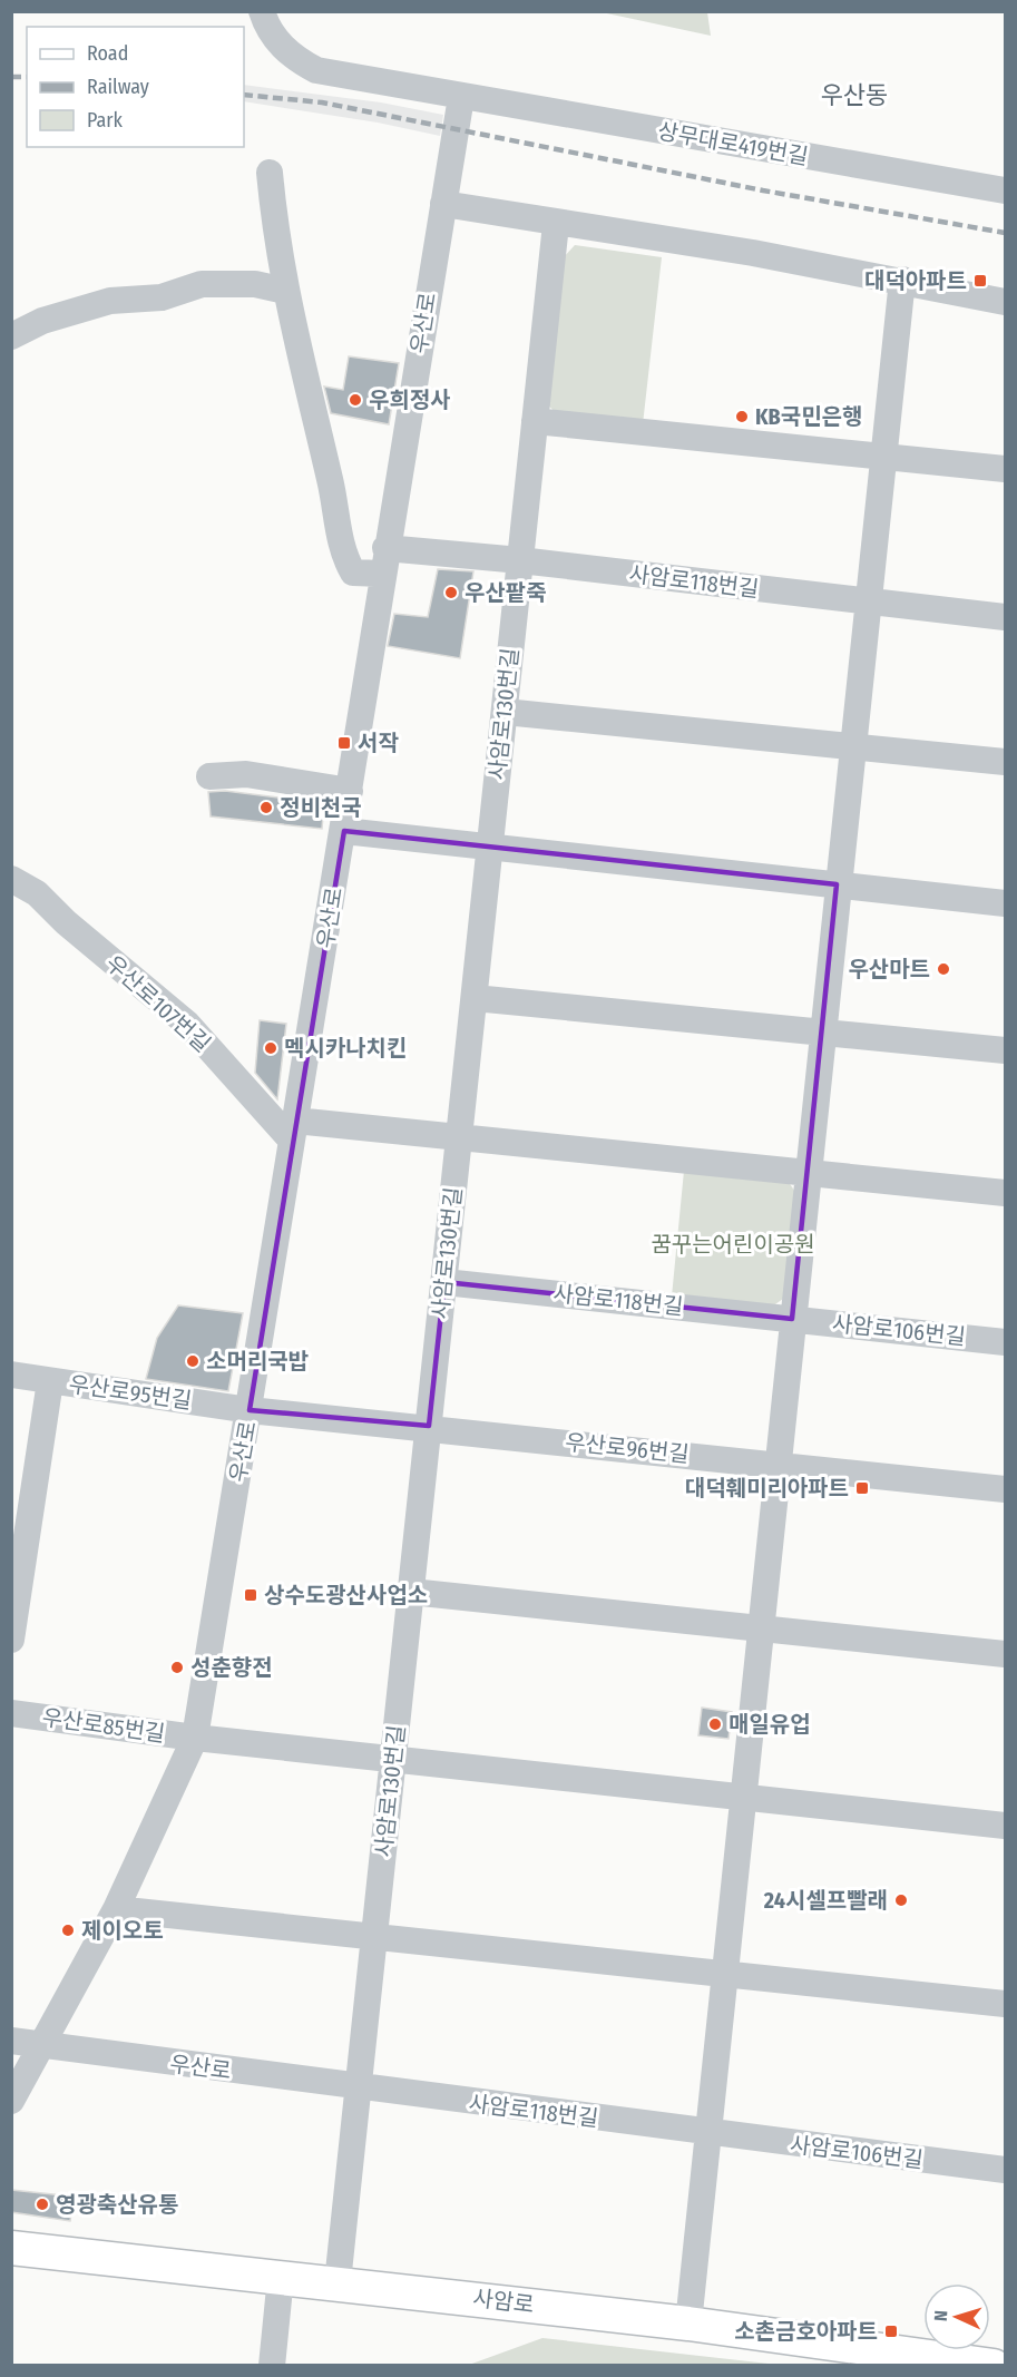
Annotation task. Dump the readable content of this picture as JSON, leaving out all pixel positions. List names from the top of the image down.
{
  "streets": {
    "main road": ["사암로"],
    "street": [
      "상무대로419번길",
      "우산로",
      "사암로118번길",
      "사암로130번길",
      "우산로107번길",
      "사암로106번길",
      "우산로95번길",
      "우산로96번길",
      "우산로85번길"
    ]
  },
  "crossings": [
    ["상무대로419번길", "우산로"],
    ["우산로", "사암로118번길"],
    ["우산로", "사암로130번길"],
    ["우산로", "우산로107번길"],
    ["우산로", "우산로95번길"],
    ["우산로", "우산로96번길"],
    ["우산로", "우산로85번길"],
    ["사암로118번길", "사암로130번길"],
    ["사암로118번길", "사암로106번길"],
    ["사암로130번길", "우산로96번길"],
    ["사암로130번길", "사암로"],
    ["우산로95번길", "우산로96번길"]
  ],
  "districts": ["우산동"],
  "parks": ["꿈꾸는어린이공원"],
  "places": {
    "transit": [
      "대덕아파트",
      "서작",
      "대덕훼미리아파트",
      "상수도광산사업소",
      "소촌금호아파트"
    ],
    "other": [
      "우희정사",
      "KB국민은행",
      "우산팥죽",
      "정비천국",
      "우산마트",
      "멕시카나치킨",
      "소머리국밥",
      "성춘향전",
      "매일유업",
      "24시셀프빨래",
      "제이오토",
      "영광축산유통"
    ]
  },
  "legend": ["Road", "Railway", "Park"],
  "north": "left"
}
